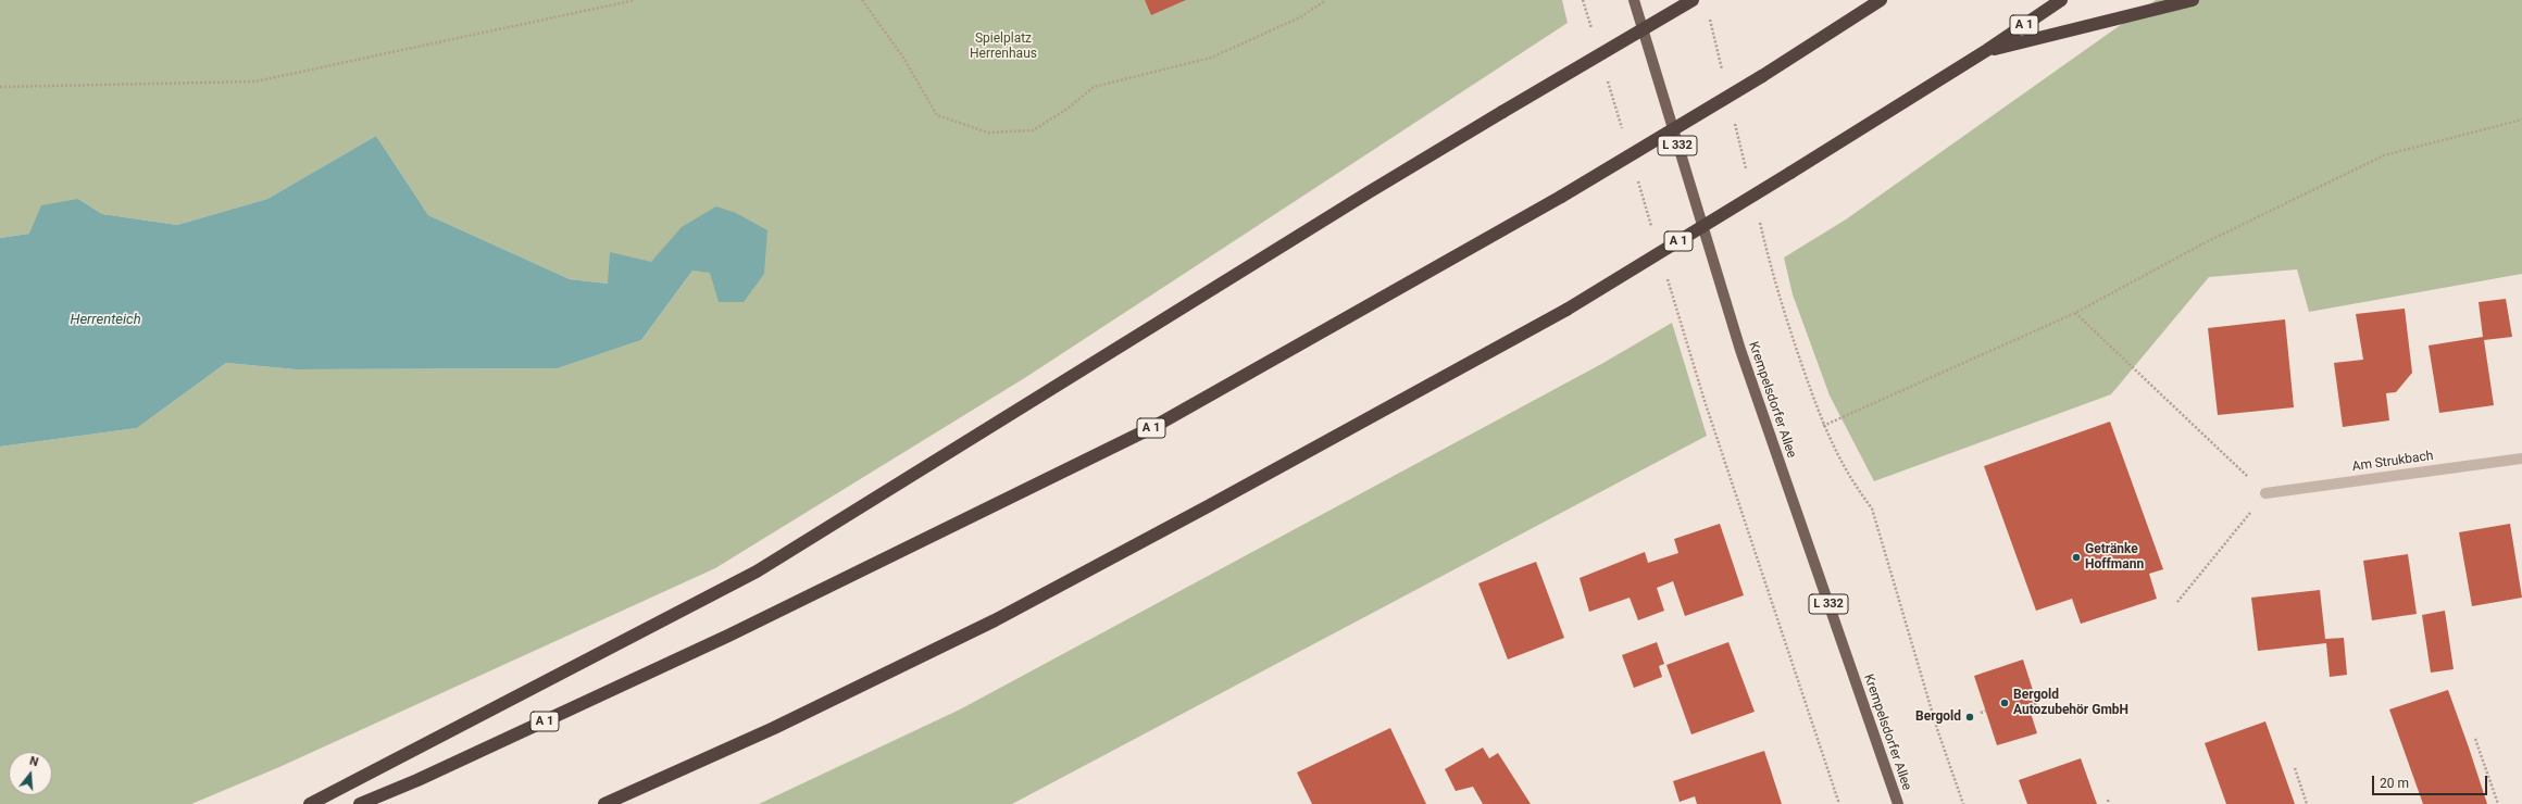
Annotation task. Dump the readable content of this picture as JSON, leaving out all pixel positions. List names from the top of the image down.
{
  "streets": {
    "highway": ["A 1"],
    "main road": ["L 332", "Krempelsdorfer Allee"],
    "street": ["Am Strukbach"]
  },
  "water": ["Herrenteich"],
  "parks": ["Spielplatz Herrenhaus"],
  "places": ["Getränke Hoffmann", "Bergold Autozubehör GmbH", "Bergold"],
  "scale_bar": "20 m",
  "north": "top"
}
